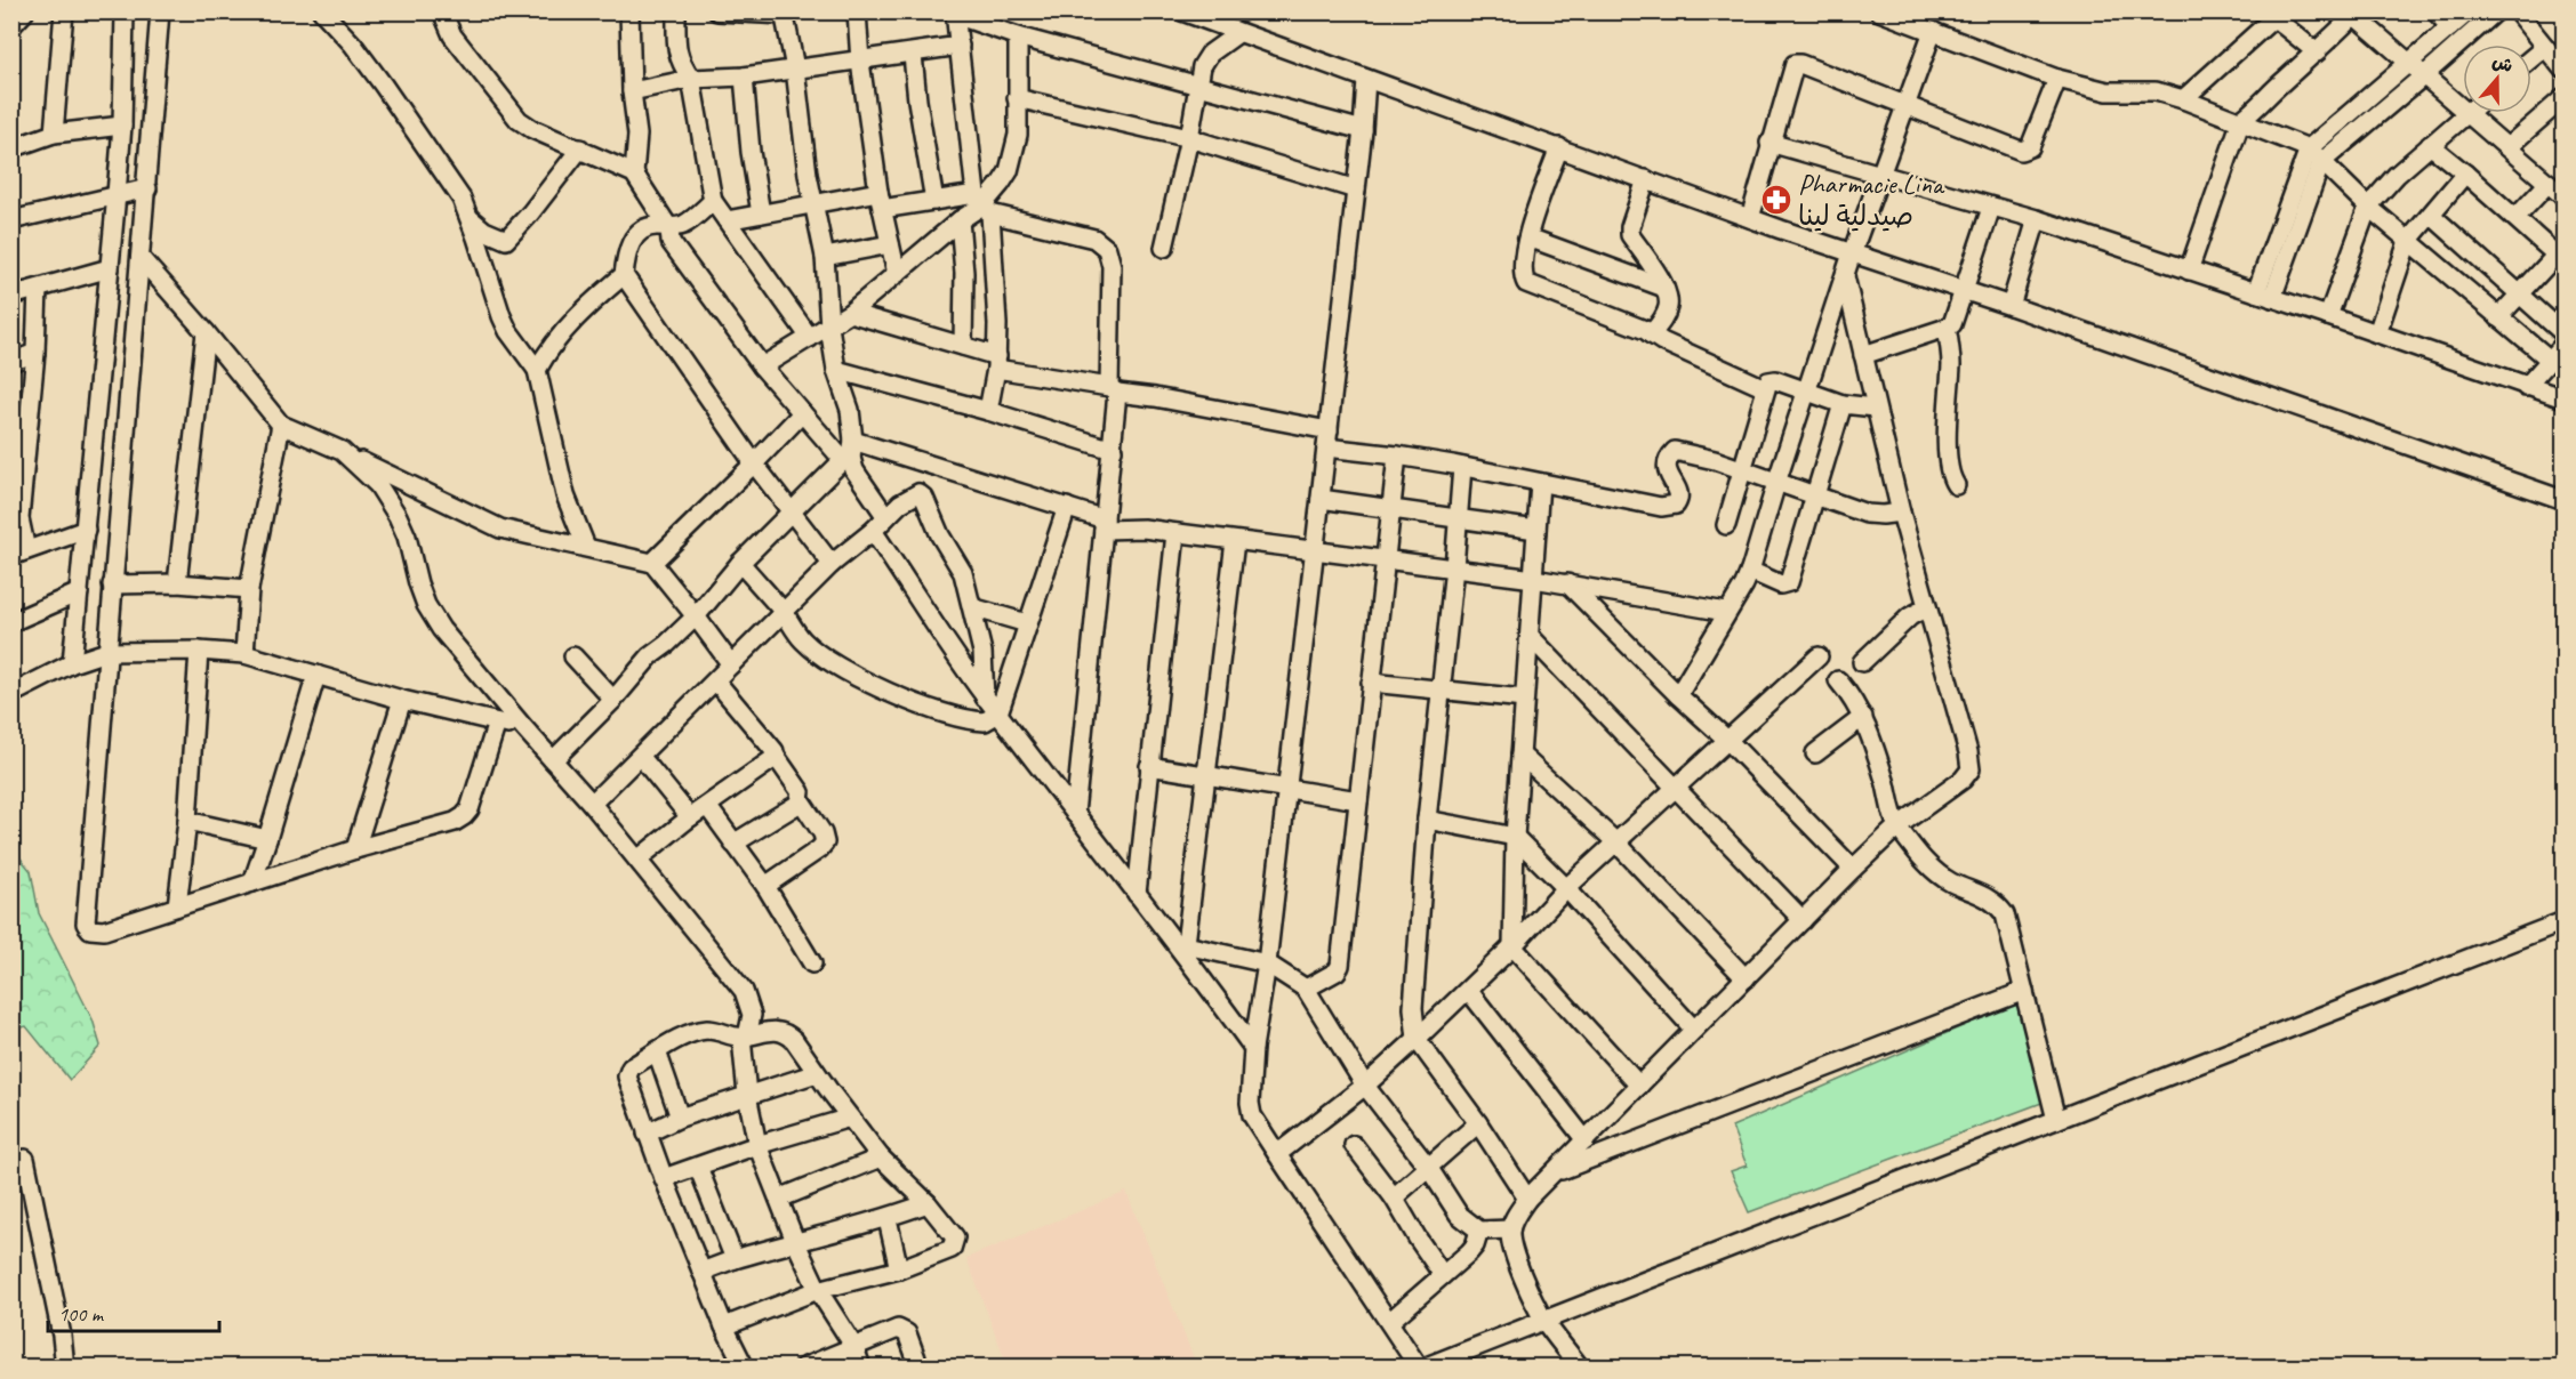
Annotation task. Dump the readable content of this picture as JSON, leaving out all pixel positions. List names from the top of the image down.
{
  "places": {
    "pharmacy": ["Pharmacie Lina صيدلية لينا"]
  },
  "scale_bar": "100 m",
  "north": "top"
}
